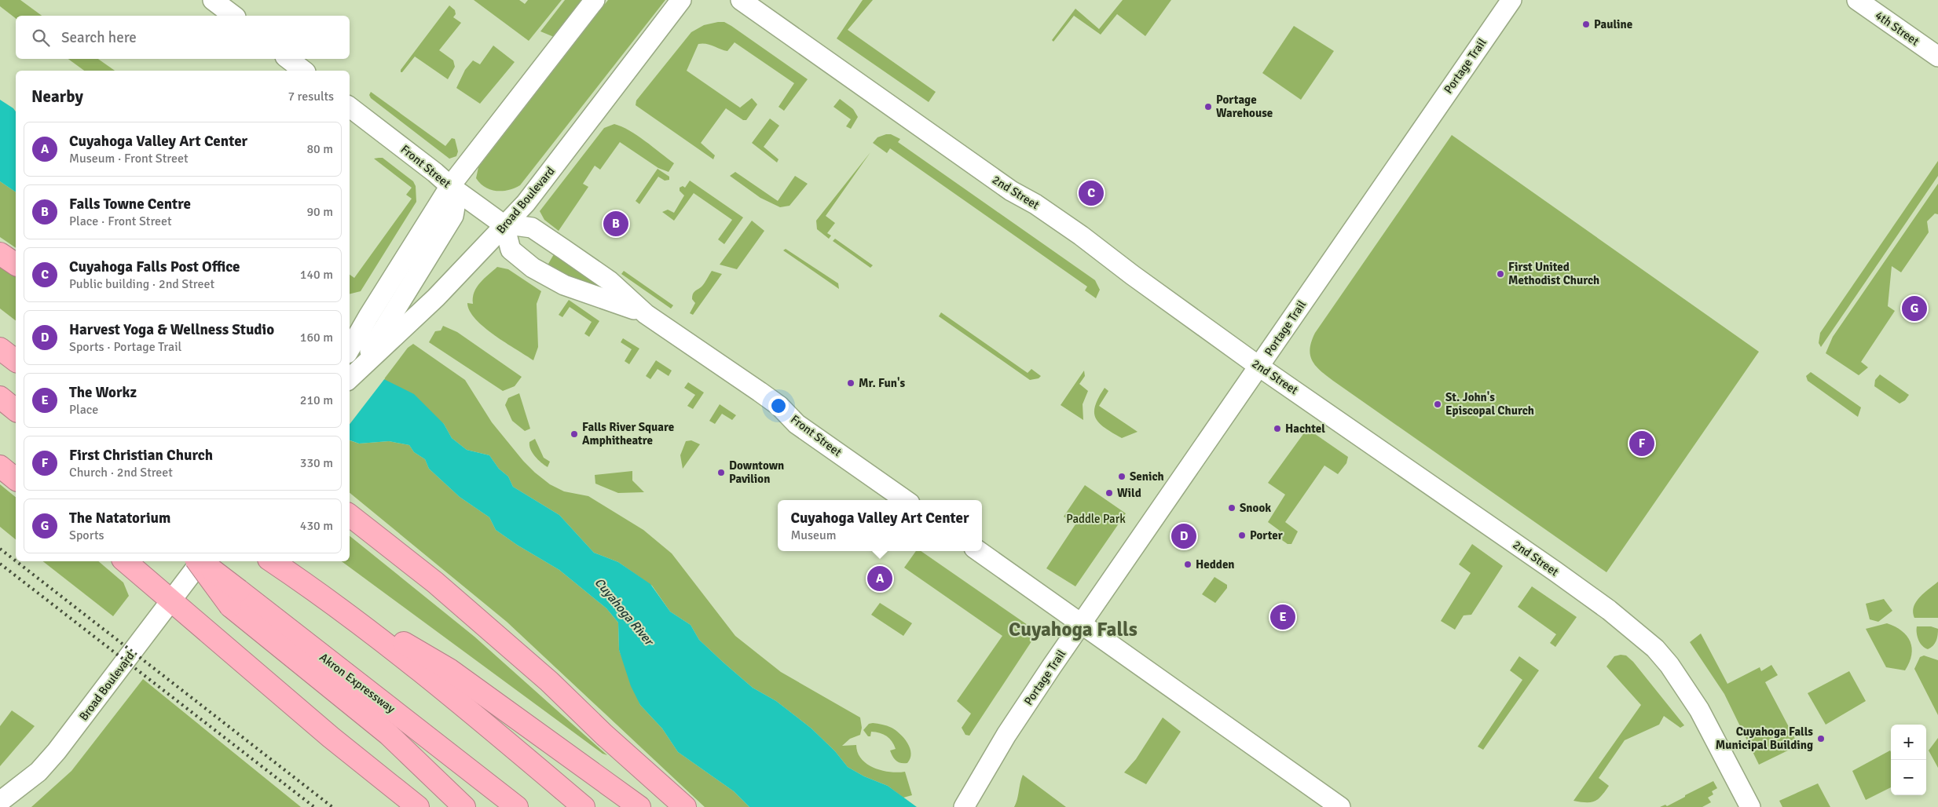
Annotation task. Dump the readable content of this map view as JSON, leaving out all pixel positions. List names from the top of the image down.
{
  "streets": {
    "highway": ["Akron Expressway"],
    "main road": [
      "4th Street",
      "Portage Trail",
      "Front Street",
      "2nd Street",
      "Broad Boulevard"
    ]
  },
  "crossings": [
    ["Portage Trail", "2nd Street"],
    ["Front Street", "Broad Boulevard"]
  ],
  "districts": ["Cuyahoga Falls"],
  "water": ["Cuyahoga River"],
  "parks": ["Paddle Park"],
  "places": [
    "Pauline",
    "Portage Warehouse",
    "First United Methodist Church",
    "Mr. Fun's",
    "St. John's Episcopal Church",
    "Hachtel",
    "Falls River Square Amphitheatre",
    "Downtown Pavilion",
    "Senich",
    "Wild",
    "Snook",
    "Porter",
    "Hedden",
    "Cuyahoga Falls Municipal Building"
  ],
  "page": {
    "search": "Search here",
    "heading": ["Nearby", "7 results"],
    "list": [
      {
        "mark": "A",
        "name": "Cuyahoga Valley Art Center",
        "note": "Museum · Front Street",
        "value": "80 m"
      },
      {
        "mark": "B",
        "name": "Falls Towne Centre",
        "note": "Place · Front Street",
        "value": "90 m"
      },
      {
        "mark": "C",
        "name": "Cuyahoga Falls Post Office",
        "note": "Public building · 2nd Street",
        "value": "140 m"
      },
      {
        "mark": "D",
        "name": "Harvest Yoga & Wellness Studio",
        "note": "Sports · Portage Trail",
        "value": "160 m"
      },
      {
        "mark": "E",
        "name": "The Workz",
        "note": "Place",
        "value": "210 m"
      },
      {
        "mark": "F",
        "name": "First Christian Church",
        "note": "Church · 2nd Street",
        "value": "330 m"
      },
      {
        "mark": "G",
        "name": "The Natatorium",
        "note": "Sports",
        "value": "430 m"
      }
    ],
    "pins": [
      "C",
      "B",
      "G",
      "F",
      "D",
      "A",
      "E"
    ],
    "popup": ["Cuyahoga Valley Art Center", "Museum"],
    "map_buttons": ["+", "−"]
  }
}
